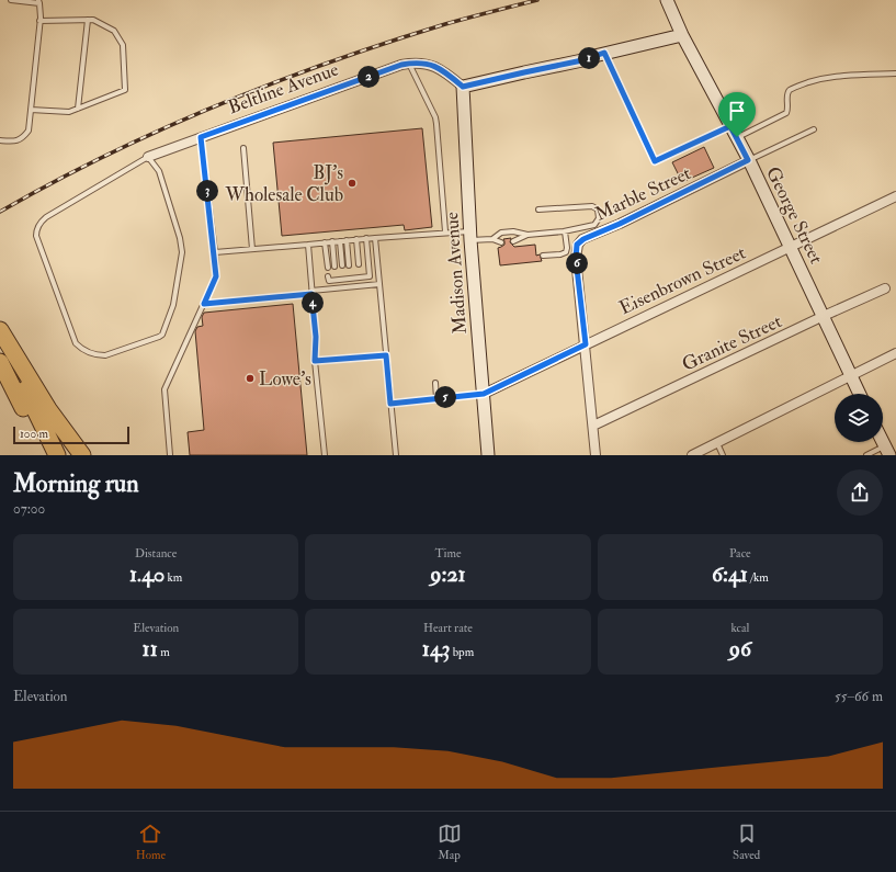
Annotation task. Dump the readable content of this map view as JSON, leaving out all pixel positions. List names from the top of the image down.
{
  "streets": {
    "street": [
      "Beltline Avenue",
      "Marble Street",
      "George Street",
      "Madison Avenue",
      "Eisenbrown Street",
      "Granite Street"
    ]
  },
  "crossings": [
    ["Beltline Avenue", "Madison Avenue"],
    ["Marble Street", "George Street"],
    ["Marble Street", "Eisenbrown Street"],
    ["George Street", "Eisenbrown Street"],
    ["George Street", "Granite Street"],
    ["Madison Avenue", "Eisenbrown Street"]
  ],
  "places": ["BJ's Wholesale Club", "Lowe's"],
  "scale_bar": "100 m",
  "page": {
    "pins": [
      "1",
      "2",
      "3",
      "6",
      "4",
      "5"
    ],
    "scale": "100 m",
    "heading": ["Morning run", "07:00"],
    "stats": [
      ["Distance", "1.40 km"],
      ["Time", "9:21"],
      ["Pace", "6:41 /km"],
      ["Elevation", "11 m"],
      ["Heart rate", "143 bpm"],
      ["kcal", "96"]
    ],
    "chart": ["Elevation", "55–66 m"],
    "tabs": ["Home", "Map", "Saved"]
  }
}
